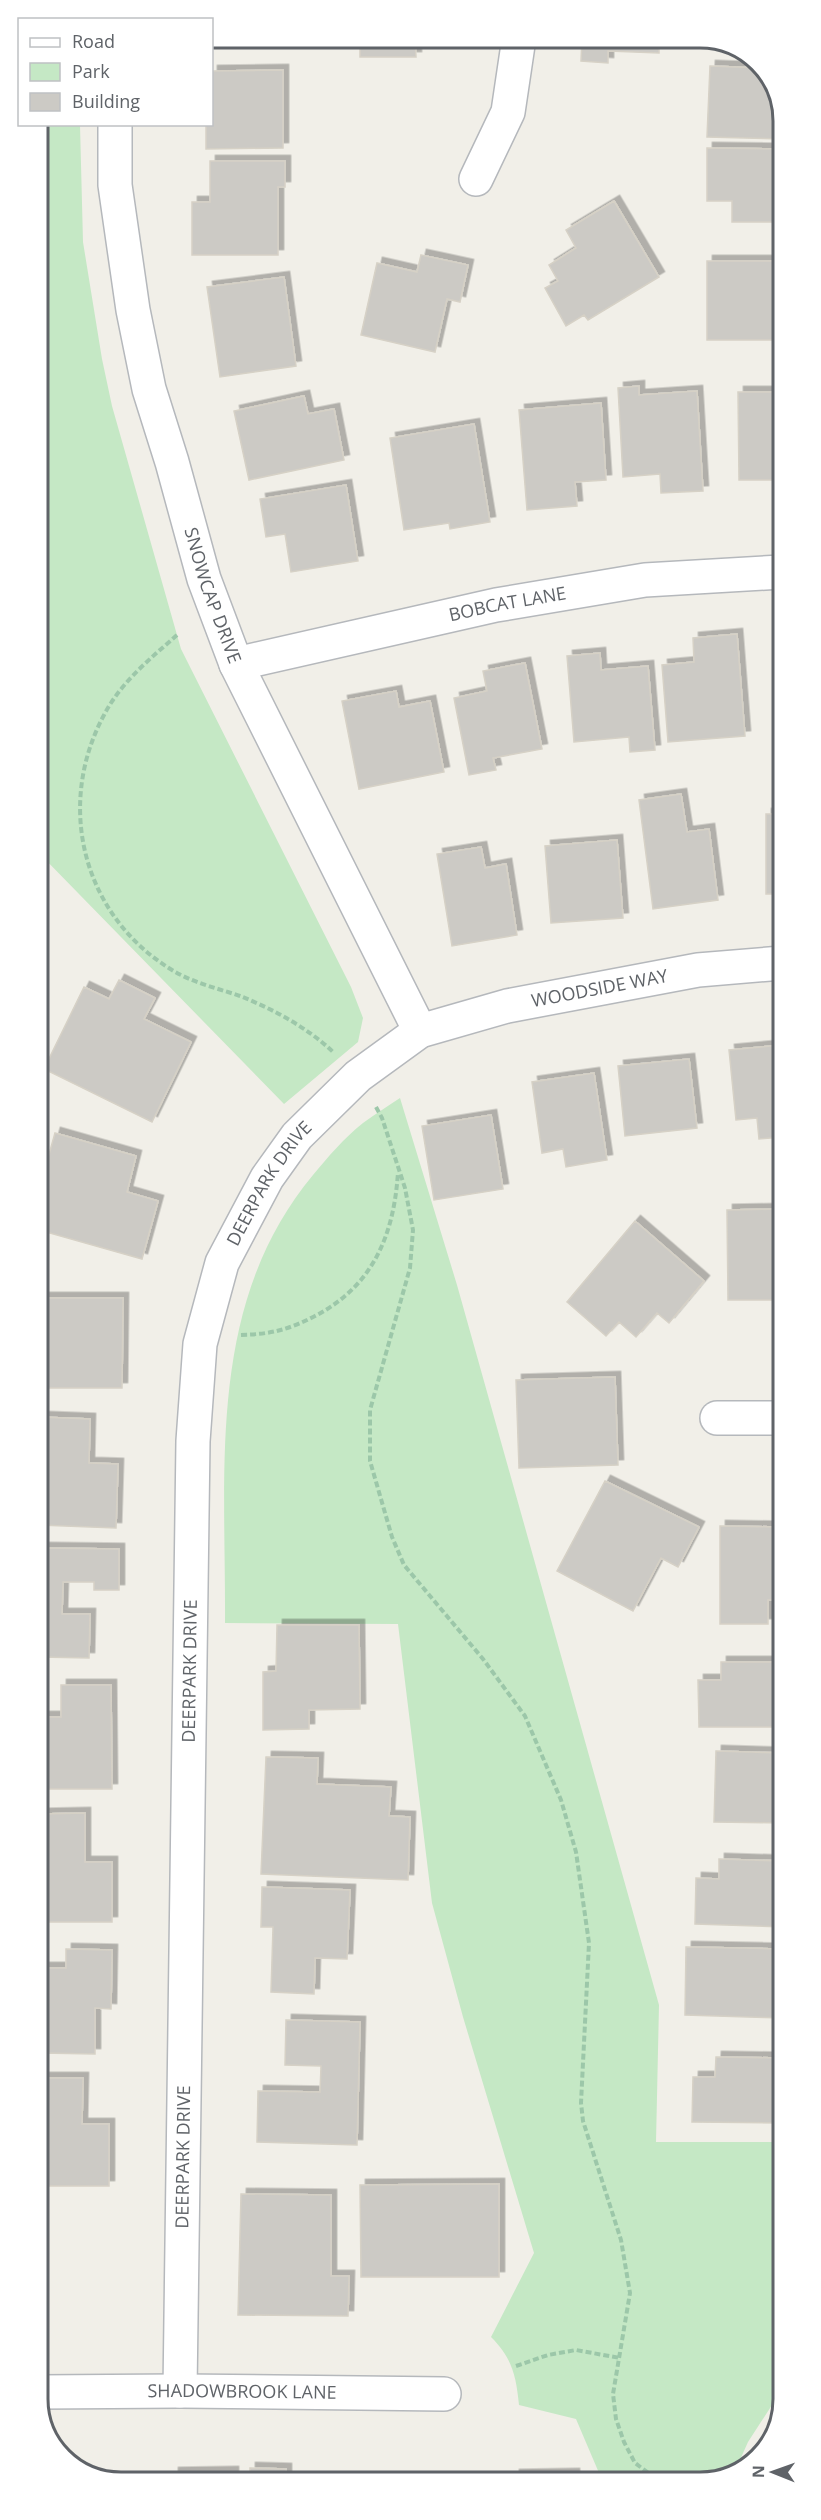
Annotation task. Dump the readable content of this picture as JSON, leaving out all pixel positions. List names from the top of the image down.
{
  "streets": {
    "street": [
      "SNOWCAP DRIVE",
      "BOBCAT LANE",
      "WOODSIDE WAY",
      "DEERPARK DRIVE",
      "SHADOWBROOK LANE"
    ]
  },
  "crossings": [
    ["SNOWCAP DRIVE", "BOBCAT LANE"],
    ["SNOWCAP DRIVE", "WOODSIDE WAY"],
    ["SNOWCAP DRIVE", "DEERPARK DRIVE"],
    ["WOODSIDE WAY", "DEERPARK DRIVE"],
    ["DEERPARK DRIVE", "SHADOWBROOK LANE"]
  ],
  "legend": ["Road", "Park", "Building"],
  "north": "left"
}
